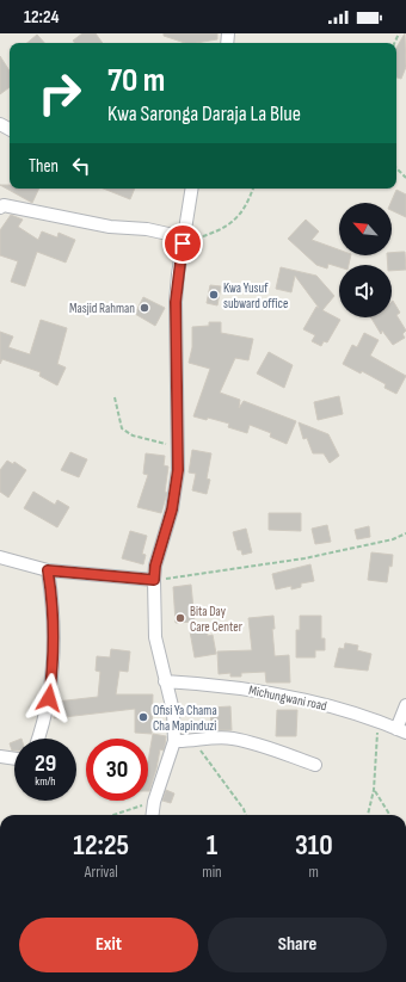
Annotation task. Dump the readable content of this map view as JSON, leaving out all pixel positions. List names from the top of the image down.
{
  "streets": {
    "street": ["Michungwani road"]
  },
  "places": [
    "Kwa Yusuf subward office",
    "Masjid Rahman",
    "Bita Day Care Center",
    "Ofisi Ya Chama Cha Mapinduzi"
  ],
  "north": "top left",
  "page": {
    "status": "12:24",
    "turn": ["70 m", "Kwa Saronga Daraja La Blue"],
    "then": "Then",
    "speed": "29 km/h",
    "limit": "30",
    "eta": [
      "12:25",
      "Arrival",
      "1",
      "min",
      "310",
      "m"
    ],
    "buttons": ["Exit", "Share"]
  }
}
